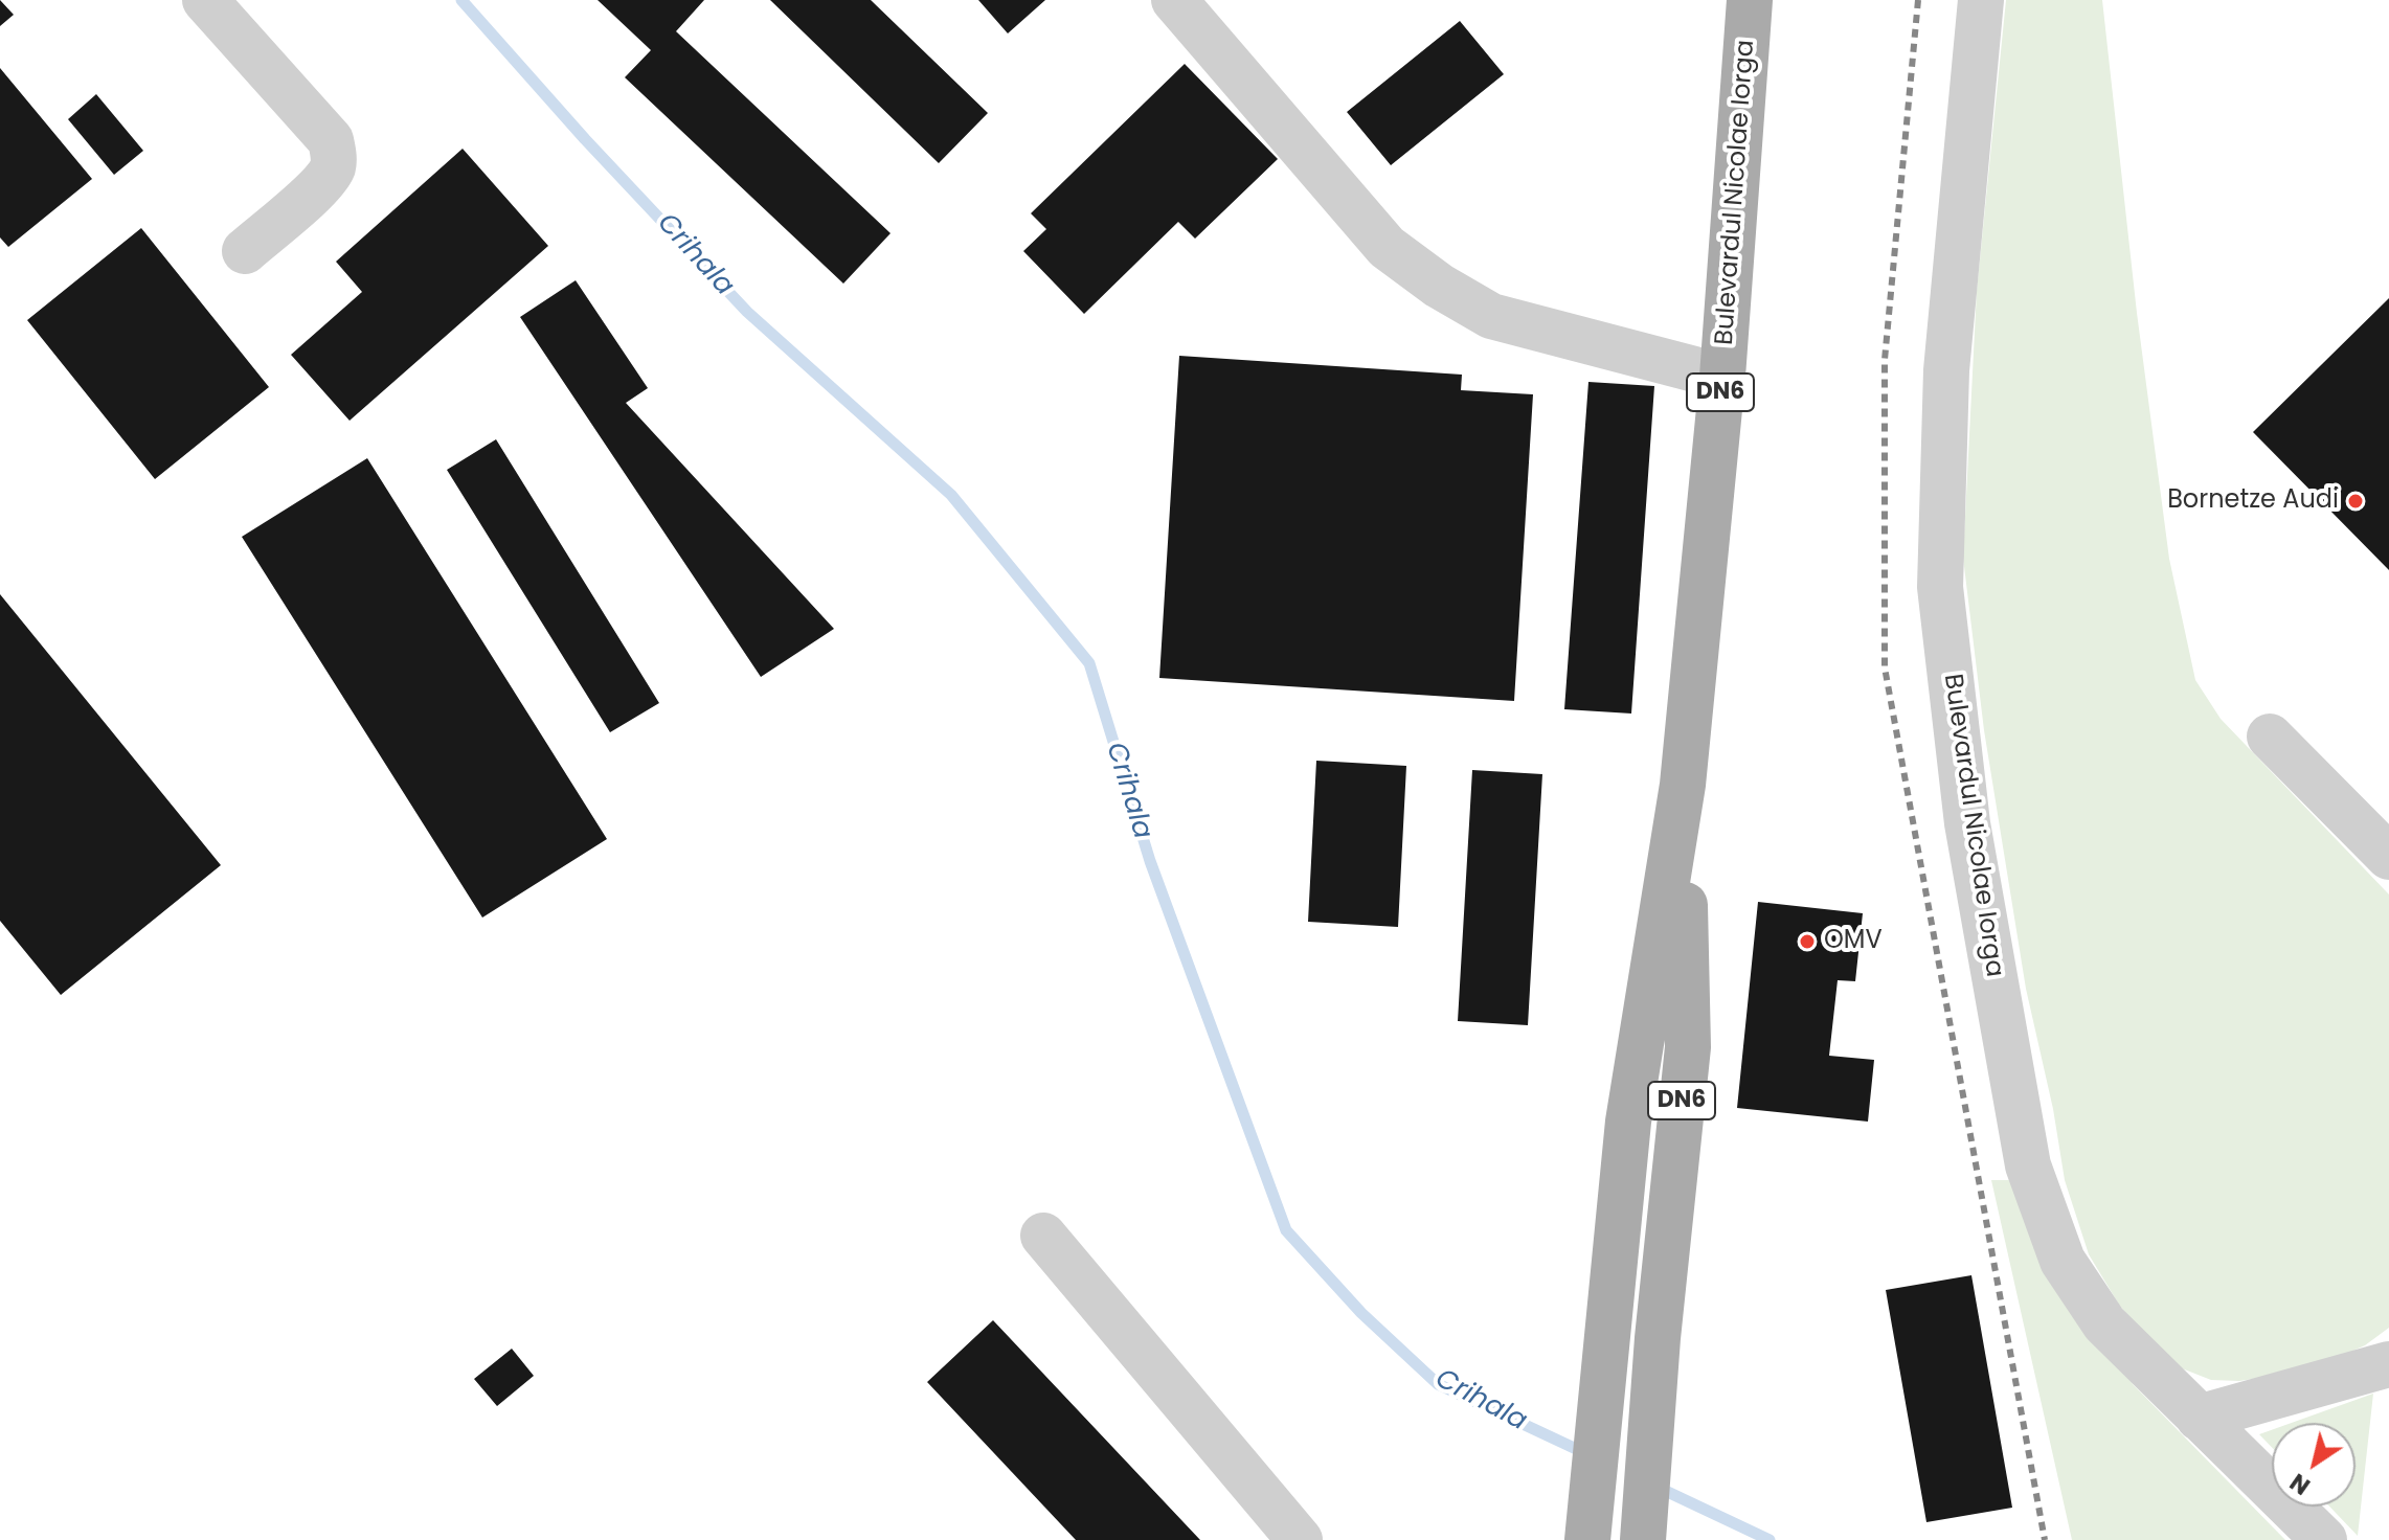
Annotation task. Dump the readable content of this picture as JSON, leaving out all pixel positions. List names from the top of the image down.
{
  "streets": {
    "main road": ["Bulevardul Nicolae Iorga", "DN6"]
  },
  "water": ["Crihala"],
  "places": ["Bornetze Audi", "OMV"],
  "north": "bottom left"
}
